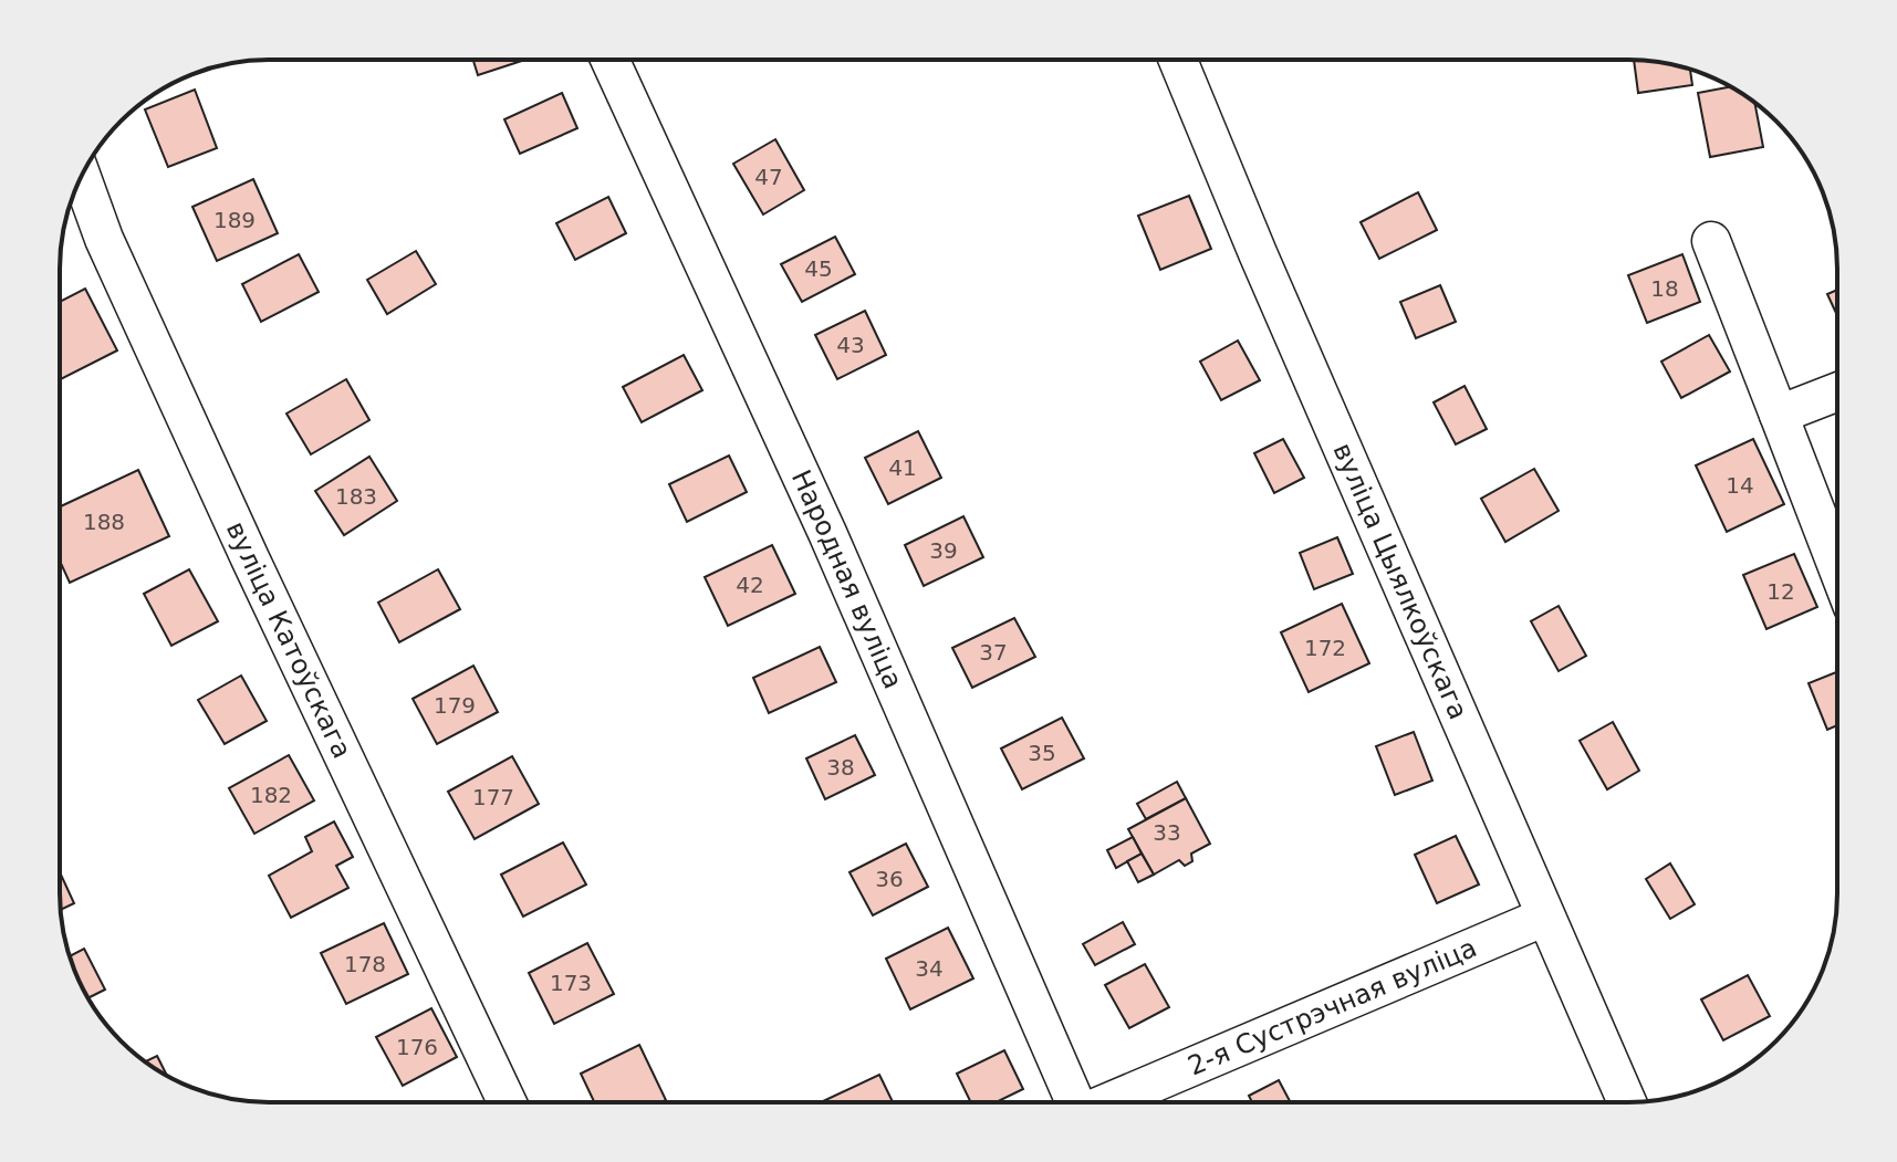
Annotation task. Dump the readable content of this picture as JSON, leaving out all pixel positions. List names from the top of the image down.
{
  "streets": {
    "street": [
      "Народная вуліца",
      "вуліца Цыялкоўскага",
      "вуліца Катоўскага",
      "2-я Сустрэчная вуліца"
    ]
  },
  "crossings": [
    ["вуліца Цыялкоўскага", "2-я Сустрэчная вуліца"]
  ],
  "house_numbers": [
    "47",
    "189",
    "45",
    "18",
    "43",
    "41",
    "14",
    "183",
    "188",
    "39",
    "42",
    "12",
    "172",
    "37",
    "179",
    "35",
    "38",
    "182",
    "177",
    "33",
    "36",
    "178",
    "34",
    "173",
    "176"
  ]
}
